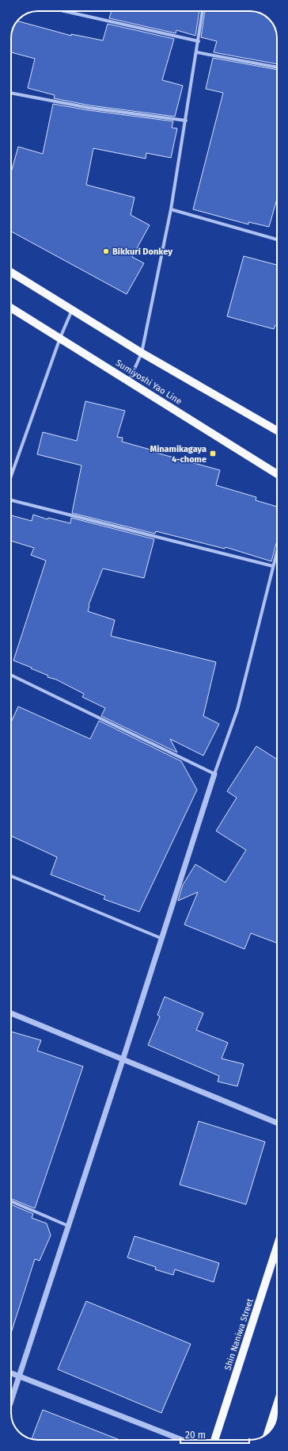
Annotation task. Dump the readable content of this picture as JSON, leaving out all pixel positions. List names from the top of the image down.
{
  "streets": {
    "main road": ["Sumiyoshi Yao Line", "Shin Naniwa Street"]
  },
  "places": {
    "other": ["Bikkuri Donkey"],
    "transit": ["Minamikagaya 4-chome"]
  },
  "scale_bar": "20 m"
}
